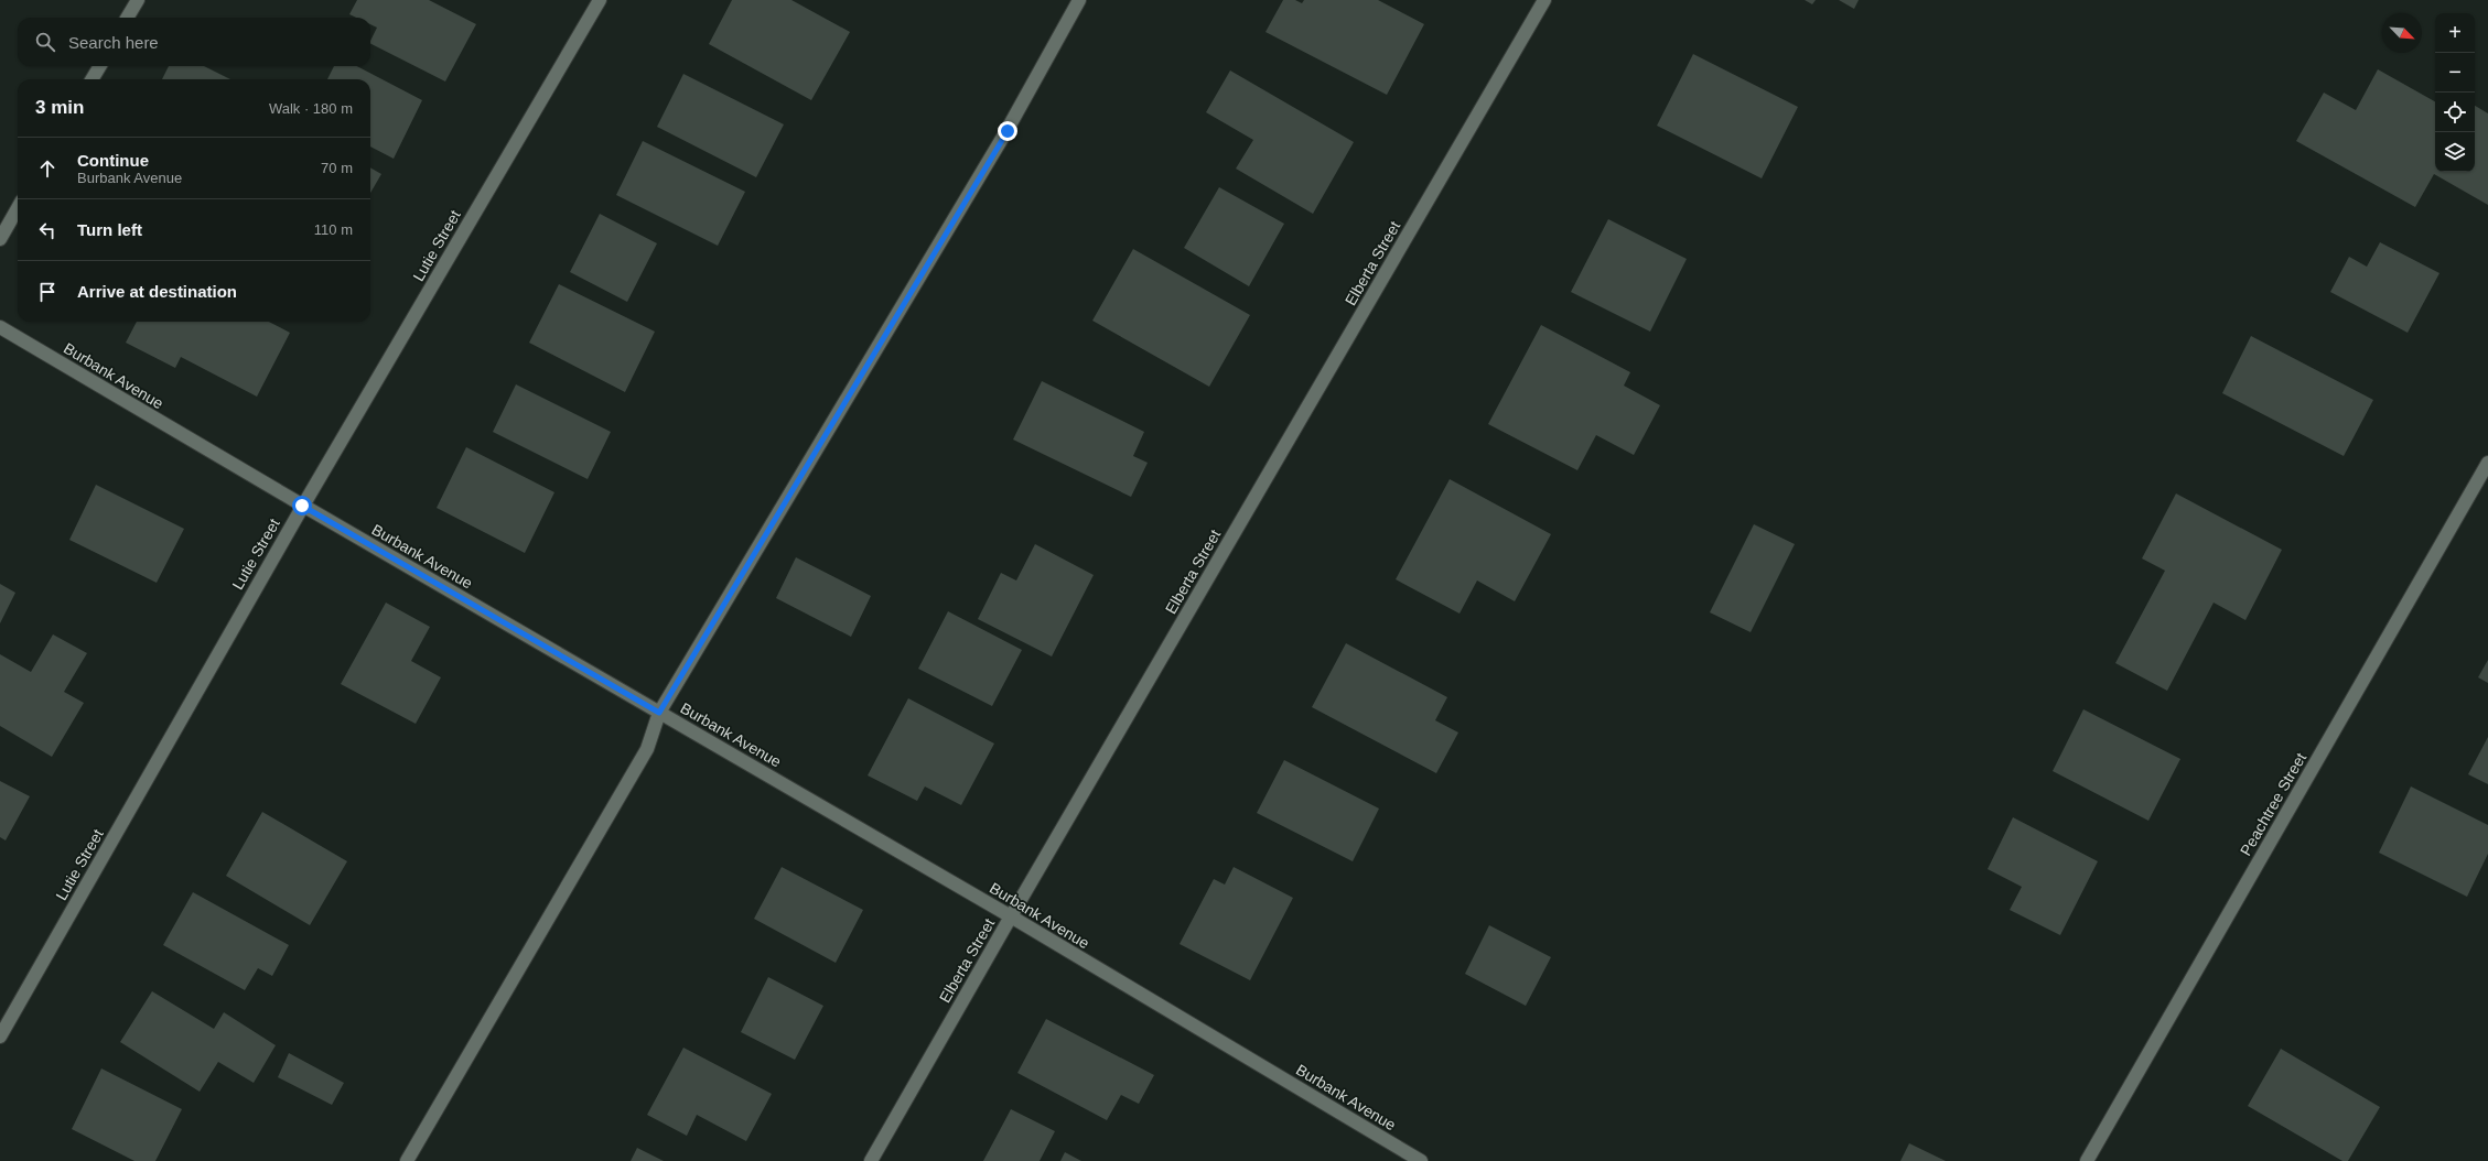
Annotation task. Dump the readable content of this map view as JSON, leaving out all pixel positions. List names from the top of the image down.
{
  "streets": {
    "street": [
      "Lutie Street",
      "Elberta Street",
      "Burbank Avenue",
      "Peachtree Street"
    ]
  },
  "crossings": [
    ["Lutie Street", "Burbank Avenue"],
    ["Elberta Street", "Burbank Avenue"]
  ],
  "north": "bottom right",
  "page": {
    "map_buttons": ["+", "−"],
    "search": "Search here",
    "heading": ["3 min", "Walk · 180 m"],
    "list": [
      ["Continue", "Burbank Avenue", "70 m"],
      ["Turn left", "110 m"],
      "Arrive at destination"
    ]
  }
}
